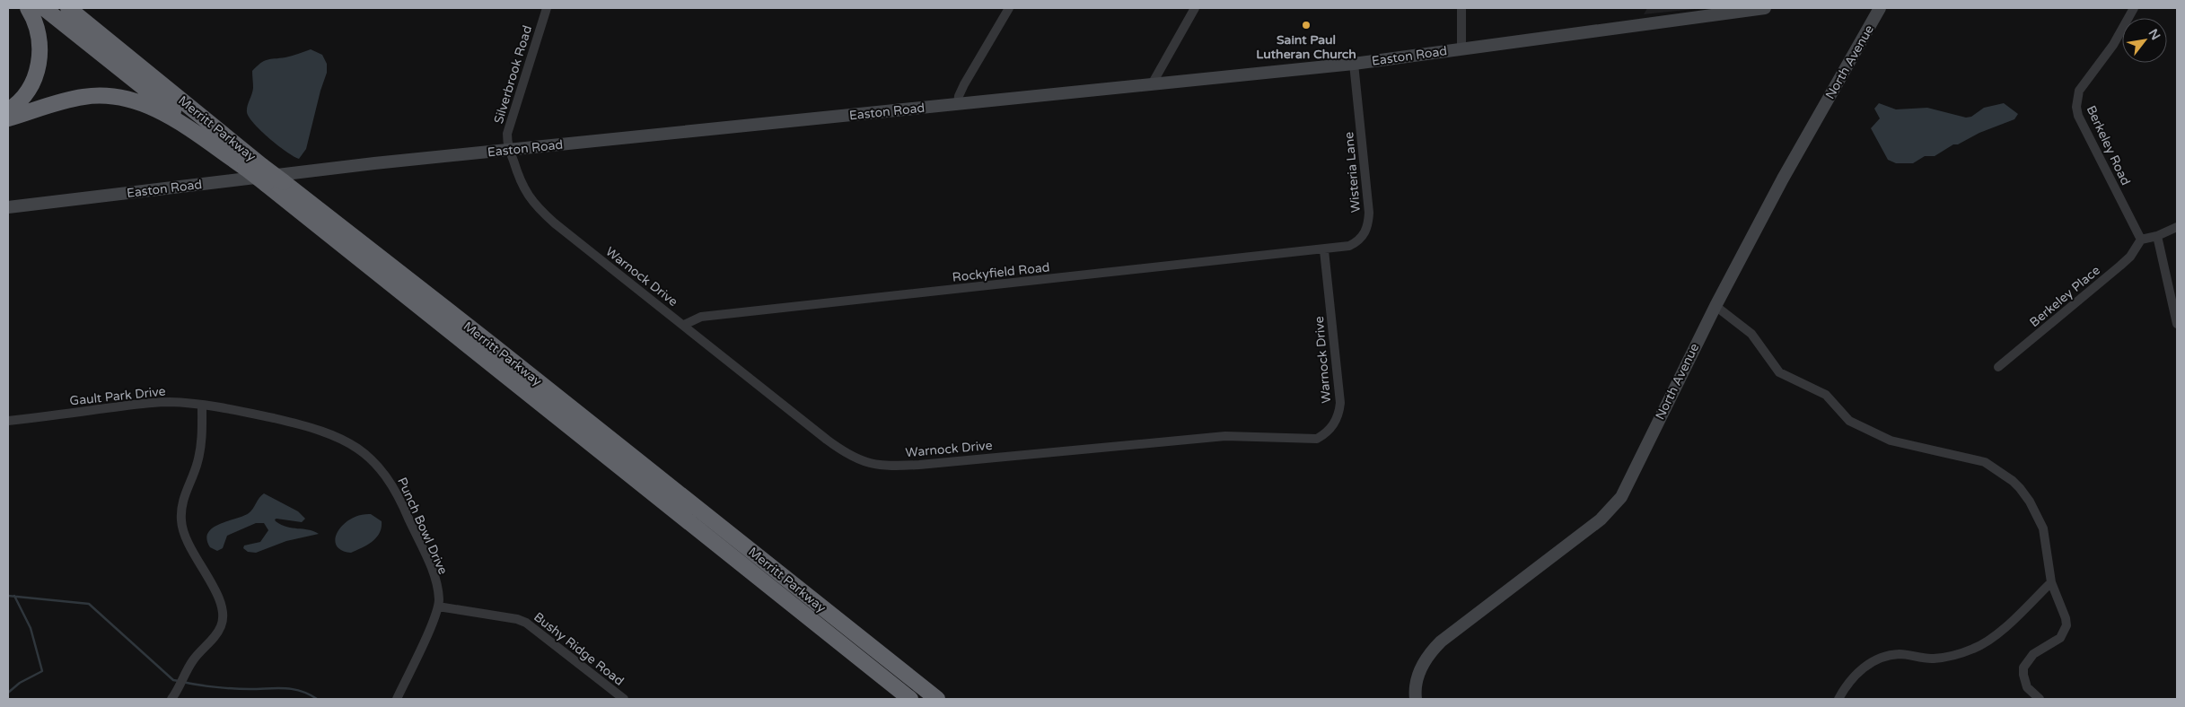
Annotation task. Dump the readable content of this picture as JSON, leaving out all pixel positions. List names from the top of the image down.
{
  "streets": {
    "highway": ["Merritt Parkway"],
    "main road": ["Easton Road", "North Avenue"],
    "street": [
      "Silverbrook Road",
      "Berkeley Road",
      "Wisteria Lane",
      "Rockyfield Road",
      "Warnock Drive",
      "Berkeley Place",
      "Gault Park Drive",
      "Punch Bowl Drive",
      "Bushy Ridge Road"
    ]
  },
  "crossings": [
    ["Easton Road", "Silverbrook Road"],
    ["Easton Road", "Wisteria Lane"],
    ["Easton Road", "Warnock Drive"],
    ["Silverbrook Road", "Warnock Drive"],
    ["Berkeley Road", "Berkeley Place"],
    ["Wisteria Lane", "Rockyfield Road"],
    ["Wisteria Lane", "Warnock Drive"],
    ["Rockyfield Road", "Warnock Drive"],
    ["Gault Park Drive", "Punch Bowl Drive"],
    ["Punch Bowl Drive", "Bushy Ridge Road"]
  ],
  "places": ["Saint Paul Lutheran Church"],
  "north": "top right"
}
